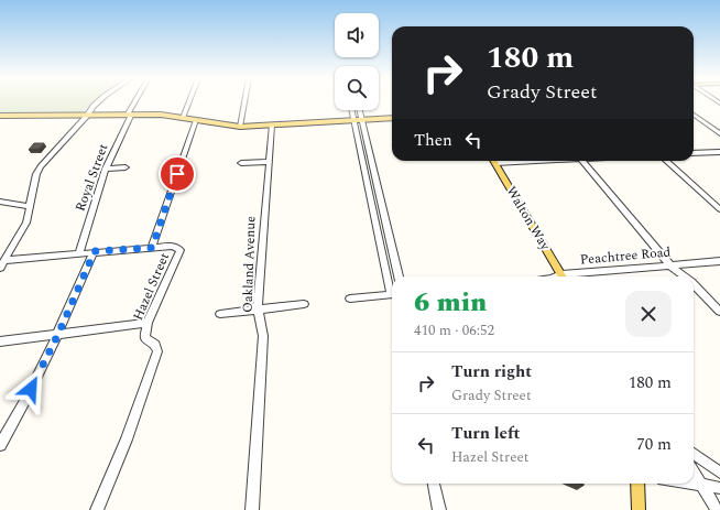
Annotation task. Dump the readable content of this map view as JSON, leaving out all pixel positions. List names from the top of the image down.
{
  "streets": {
    "main road": ["Walton Way"],
    "street": [
      "Royal Street",
      "Peachtree Road",
      "Oakland Avenue",
      "Hazel Street"
    ]
  },
  "page": {
    "turn": ["180 m", "Grady Street"],
    "then": "Then",
    "heading": ["6 min", "410 m · 06:52"],
    "list": [
      {
        "name": "Turn right",
        "note": "Grady Street",
        "value": "180 m"
      },
      {
        "name": "Turn left",
        "note": "Hazel Street",
        "value": "70 m"
      }
    ]
  }
}
